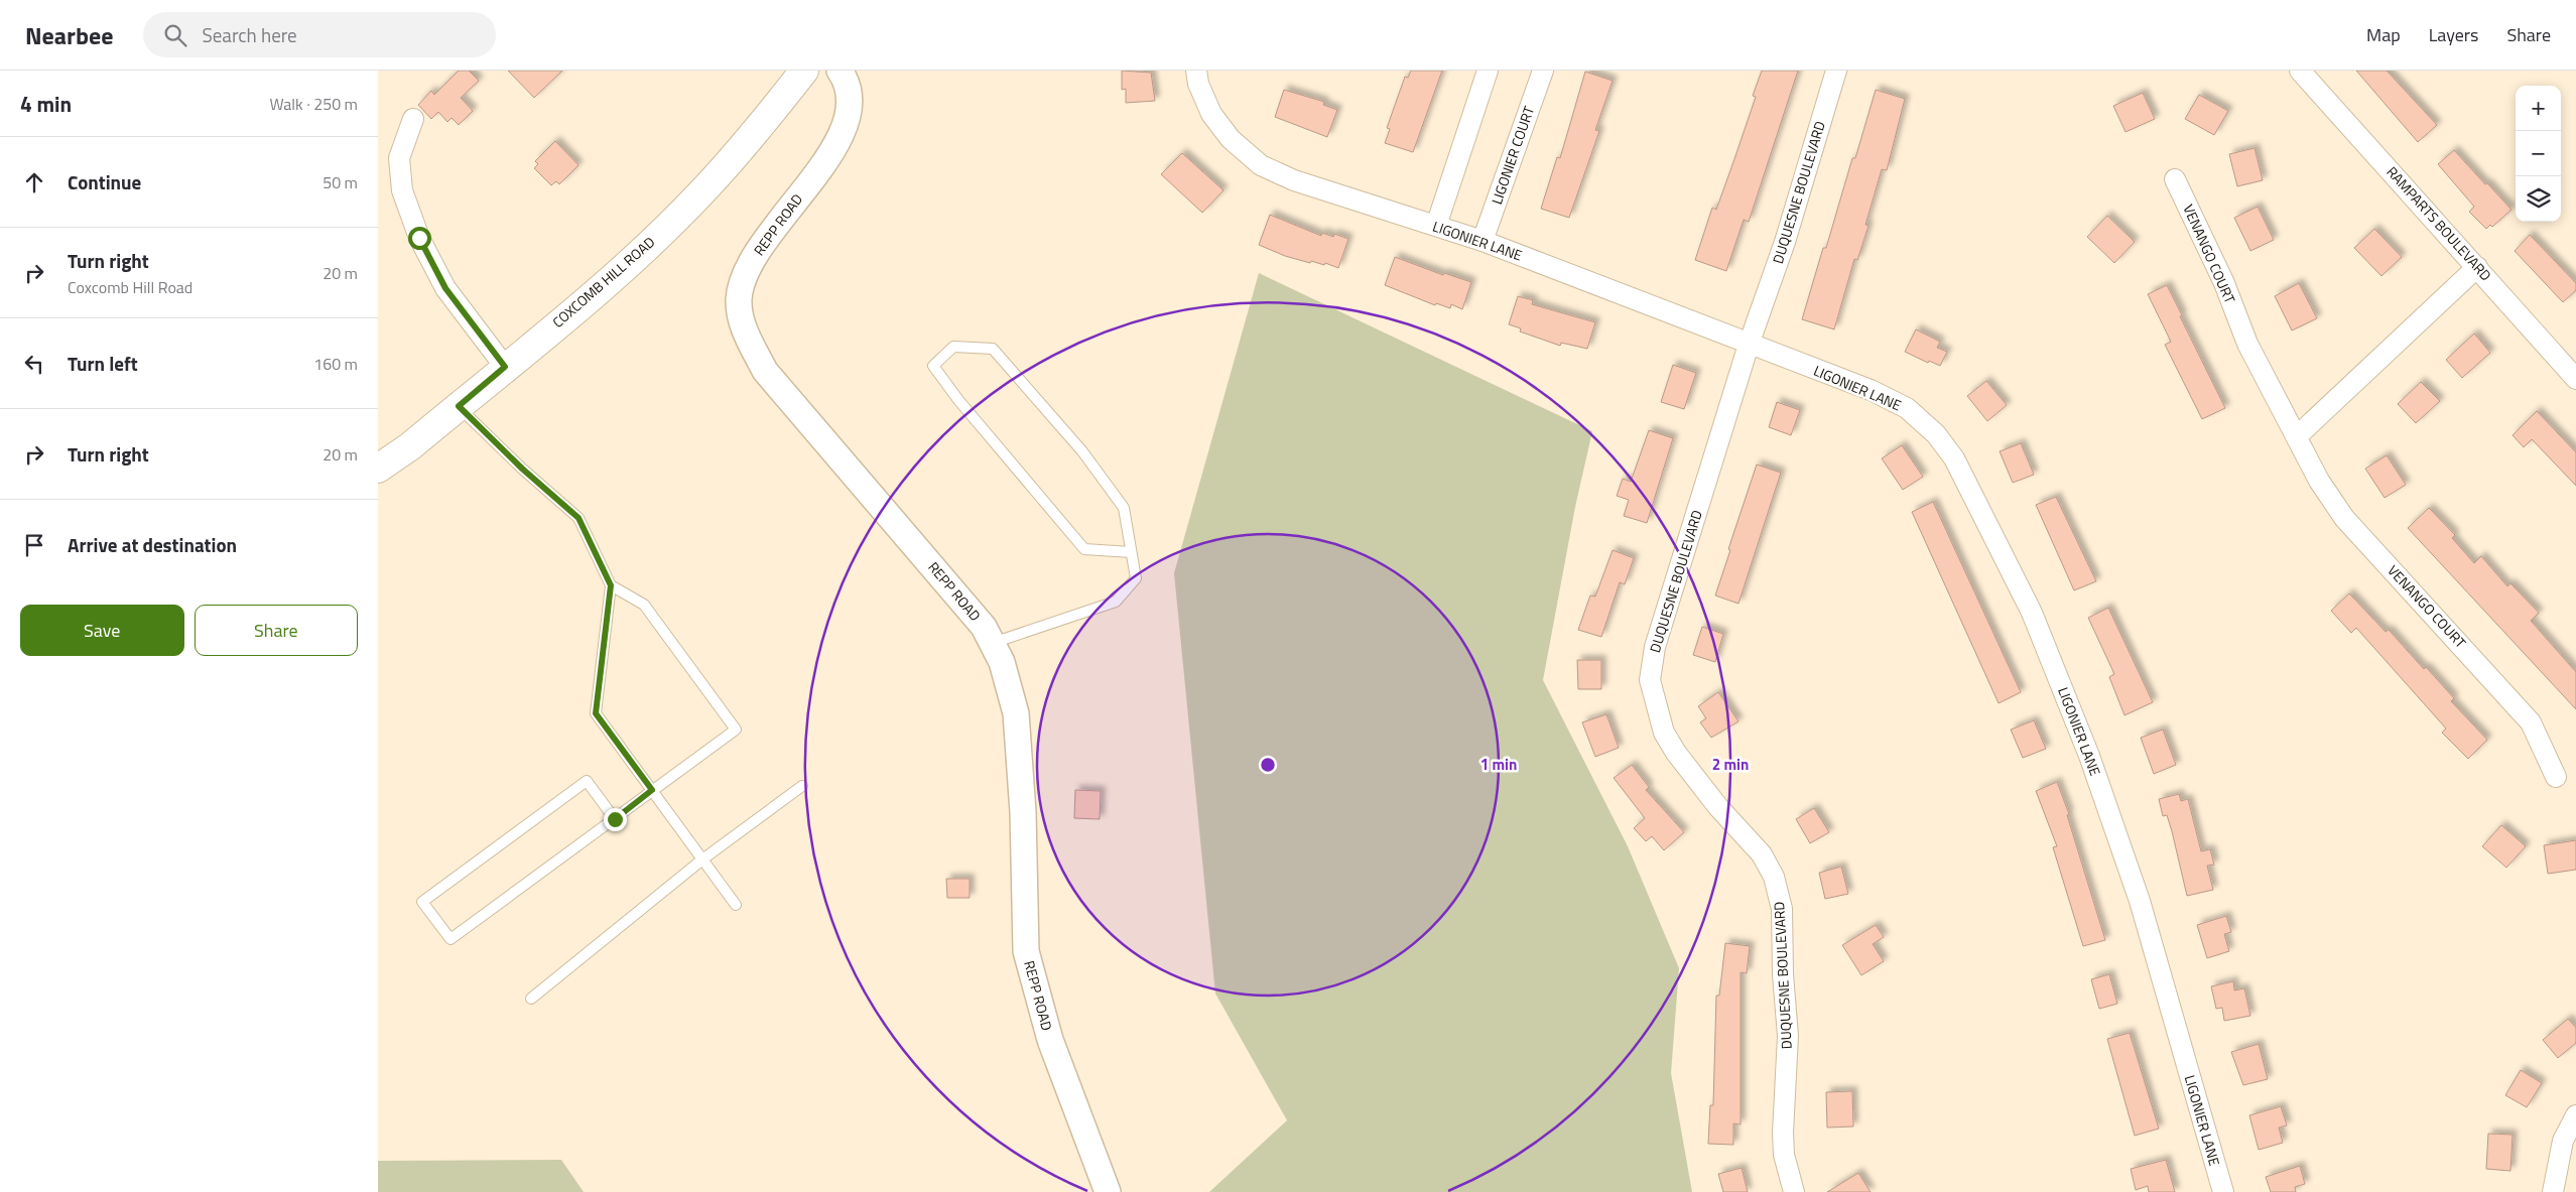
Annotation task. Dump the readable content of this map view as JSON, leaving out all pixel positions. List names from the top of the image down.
{
  "streets": {
    "main road": ["COXCOMB HILL ROAD"],
    "street": [
      "LIGONIER COURT",
      "DUQUESNE BOULEVARD",
      "RAMPARTS BOULEVARD",
      "REPP ROAD",
      "LIGONIER LANE",
      "VENANGO COURT"
    ]
  },
  "crossings": [
    ["LIGONIER COURT", "LIGONIER LANE"],
    ["DUQUESNE BOULEVARD", "LIGONIER LANE"]
  ],
  "page": {
    "header": "Nearbee",
    "search": "Search here",
    "nav": ["Map", "Layers", "Share"],
    "heading": ["4 min", "Walk · 250 m"],
    "map_buttons": ["+", "−"],
    "list": [
      ["Continue", "50 m"],
      ["Turn right", "Coxcomb Hill Road", "20 m"],
      ["Turn left", "160 m"],
      ["Turn right", "20 m"],
      "Arrive at destination"
    ],
    "buttons": ["Save", "Share"]
  },
  "rings": ["1 min", "2 min"]
}
